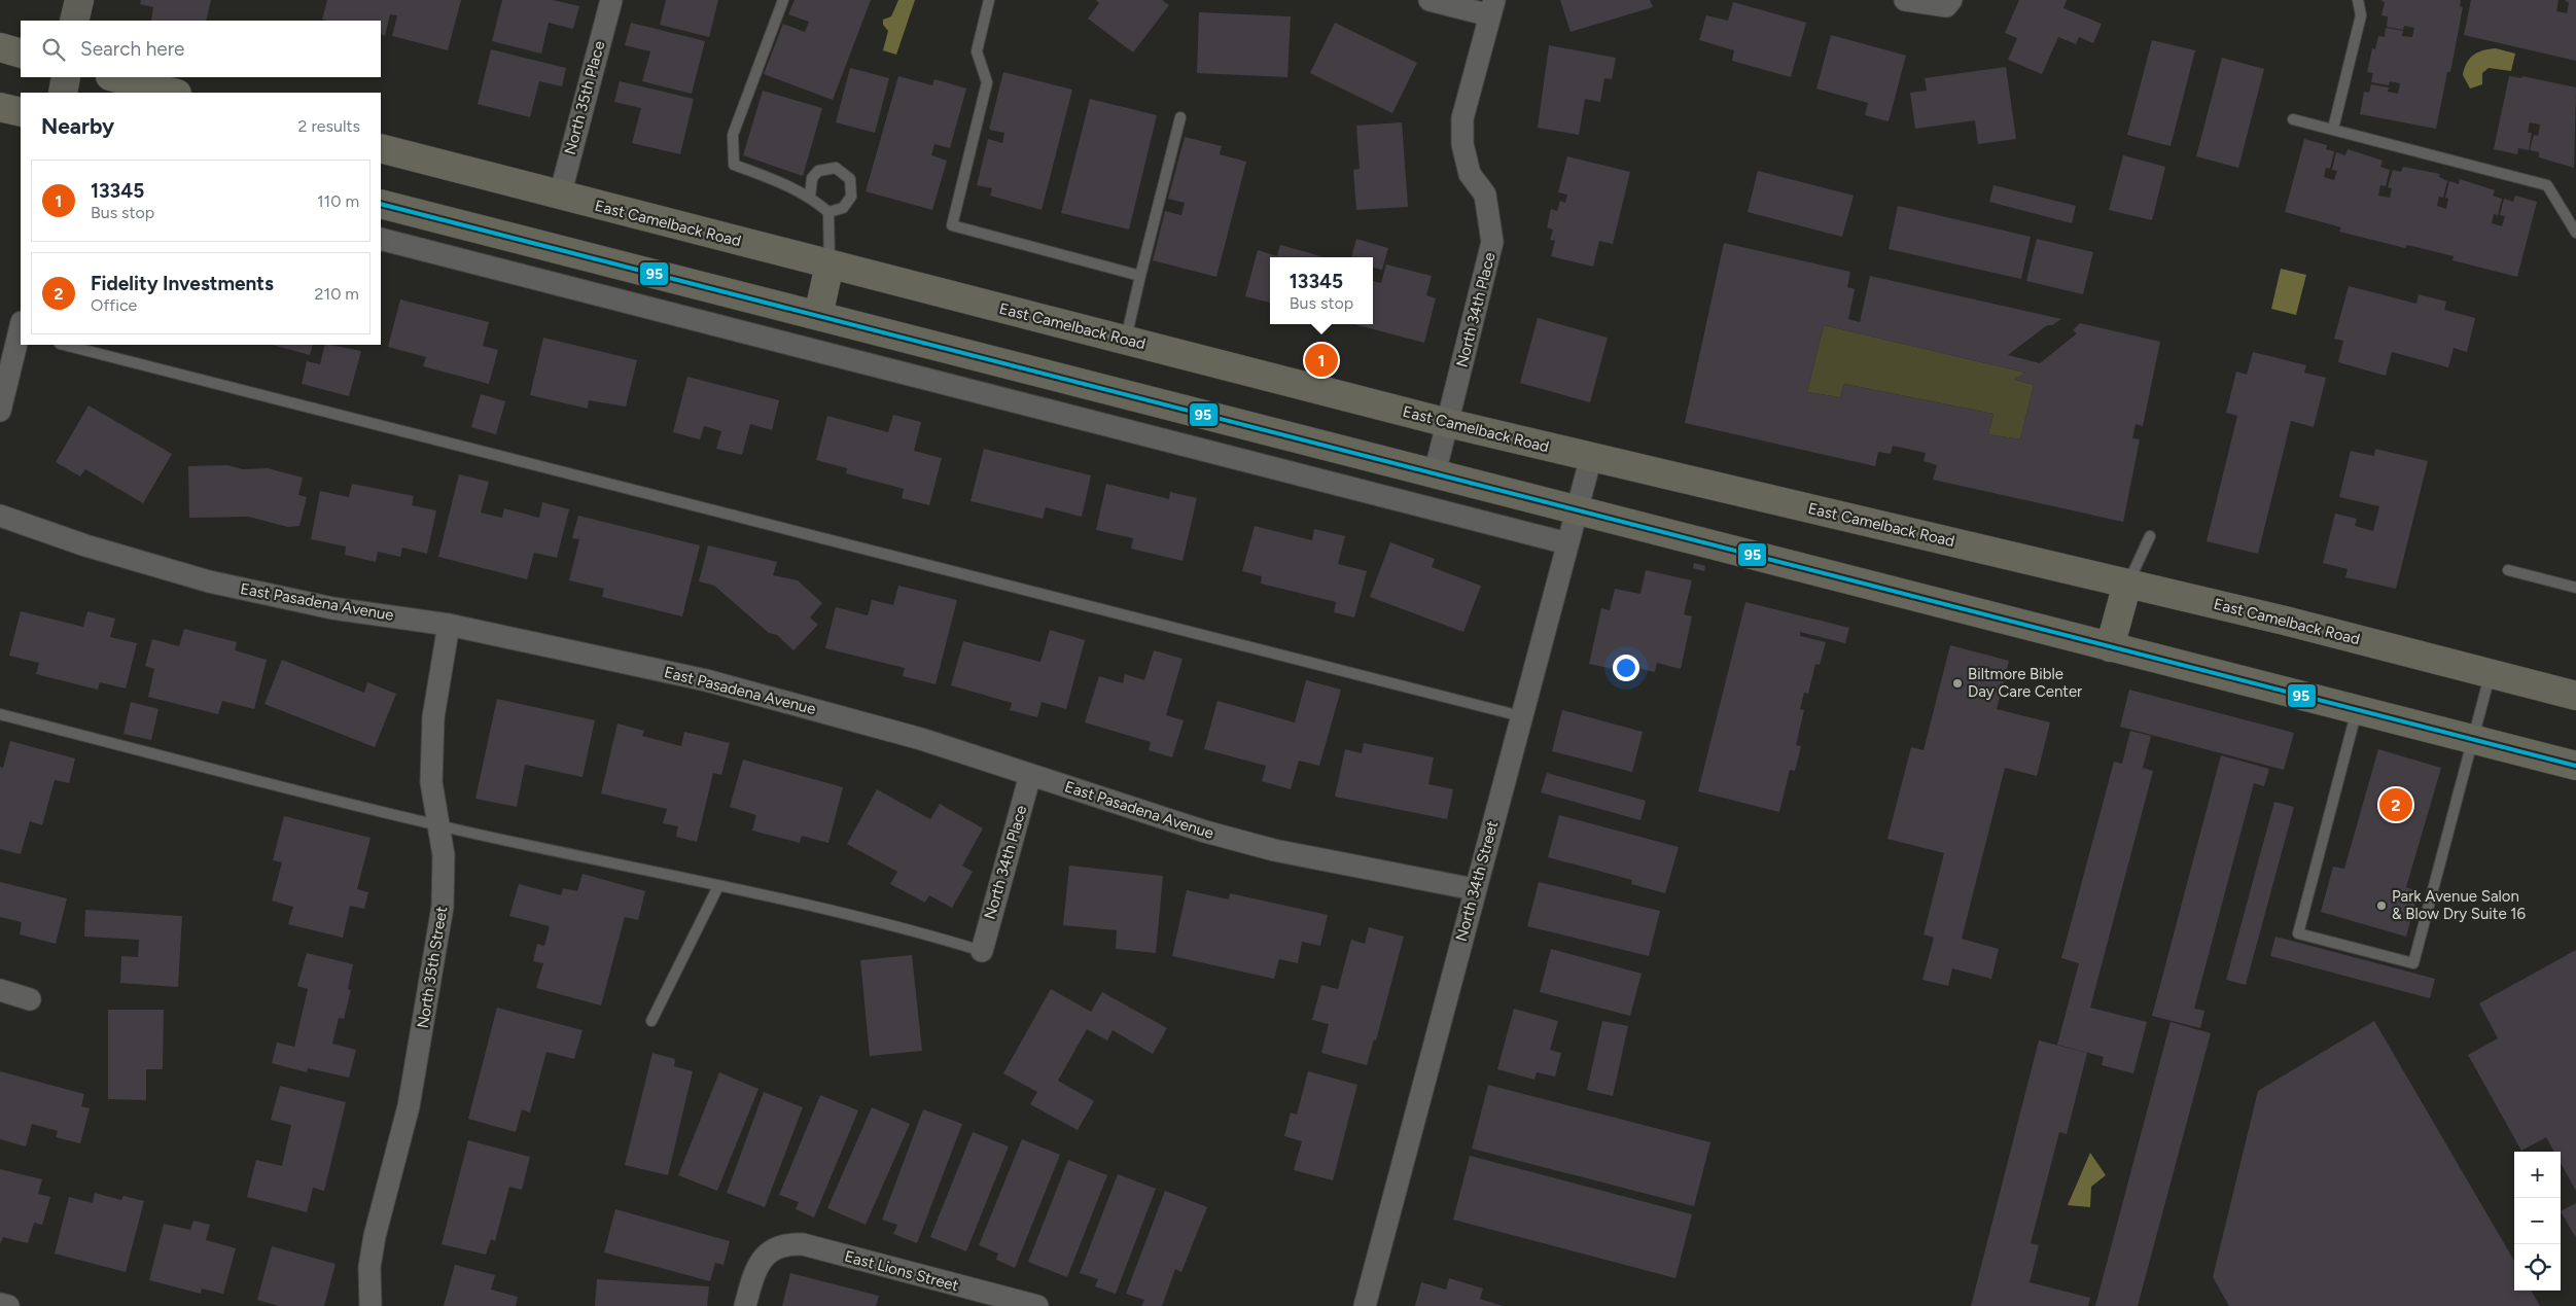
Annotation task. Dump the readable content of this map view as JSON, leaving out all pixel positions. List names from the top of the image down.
{
  "streets": {
    "main road": ["East Camelback Road"],
    "street": [
      "North 35th Place",
      "North 34th Place",
      "East Pasadena Avenue",
      "North 34th Street",
      "North 35th Street",
      "East Lions Street"
    ]
  },
  "crossings": [
    ["North 35th Place", "East Camelback Road"],
    ["East Camelback Road", "North 34th Place"],
    ["East Camelback Road", "North 34th Street"],
    ["North 34th Place", "East Pasadena Avenue"],
    ["East Pasadena Avenue", "North 34th Street"],
    ["East Pasadena Avenue", "North 35th Street"]
  ],
  "places": ["Biltmore Bible Day Care Center", "Park Avenue Salon & Blow Dry Suite 16"],
  "lines": ["transit line 95"],
  "page": {
    "search": "Search here",
    "heading": ["Nearby", "2 results"],
    "list": [
      {
        "mark": "1",
        "name": "13345",
        "note": "Bus stop",
        "value": "110 m"
      },
      {
        "mark": "2",
        "name": "Fidelity Investments",
        "note": "Office",
        "value": "210 m"
      }
    ],
    "popup": ["13345", "Bus stop"],
    "pins": ["1", "2"],
    "map_buttons": ["+", "−"]
  }
}
